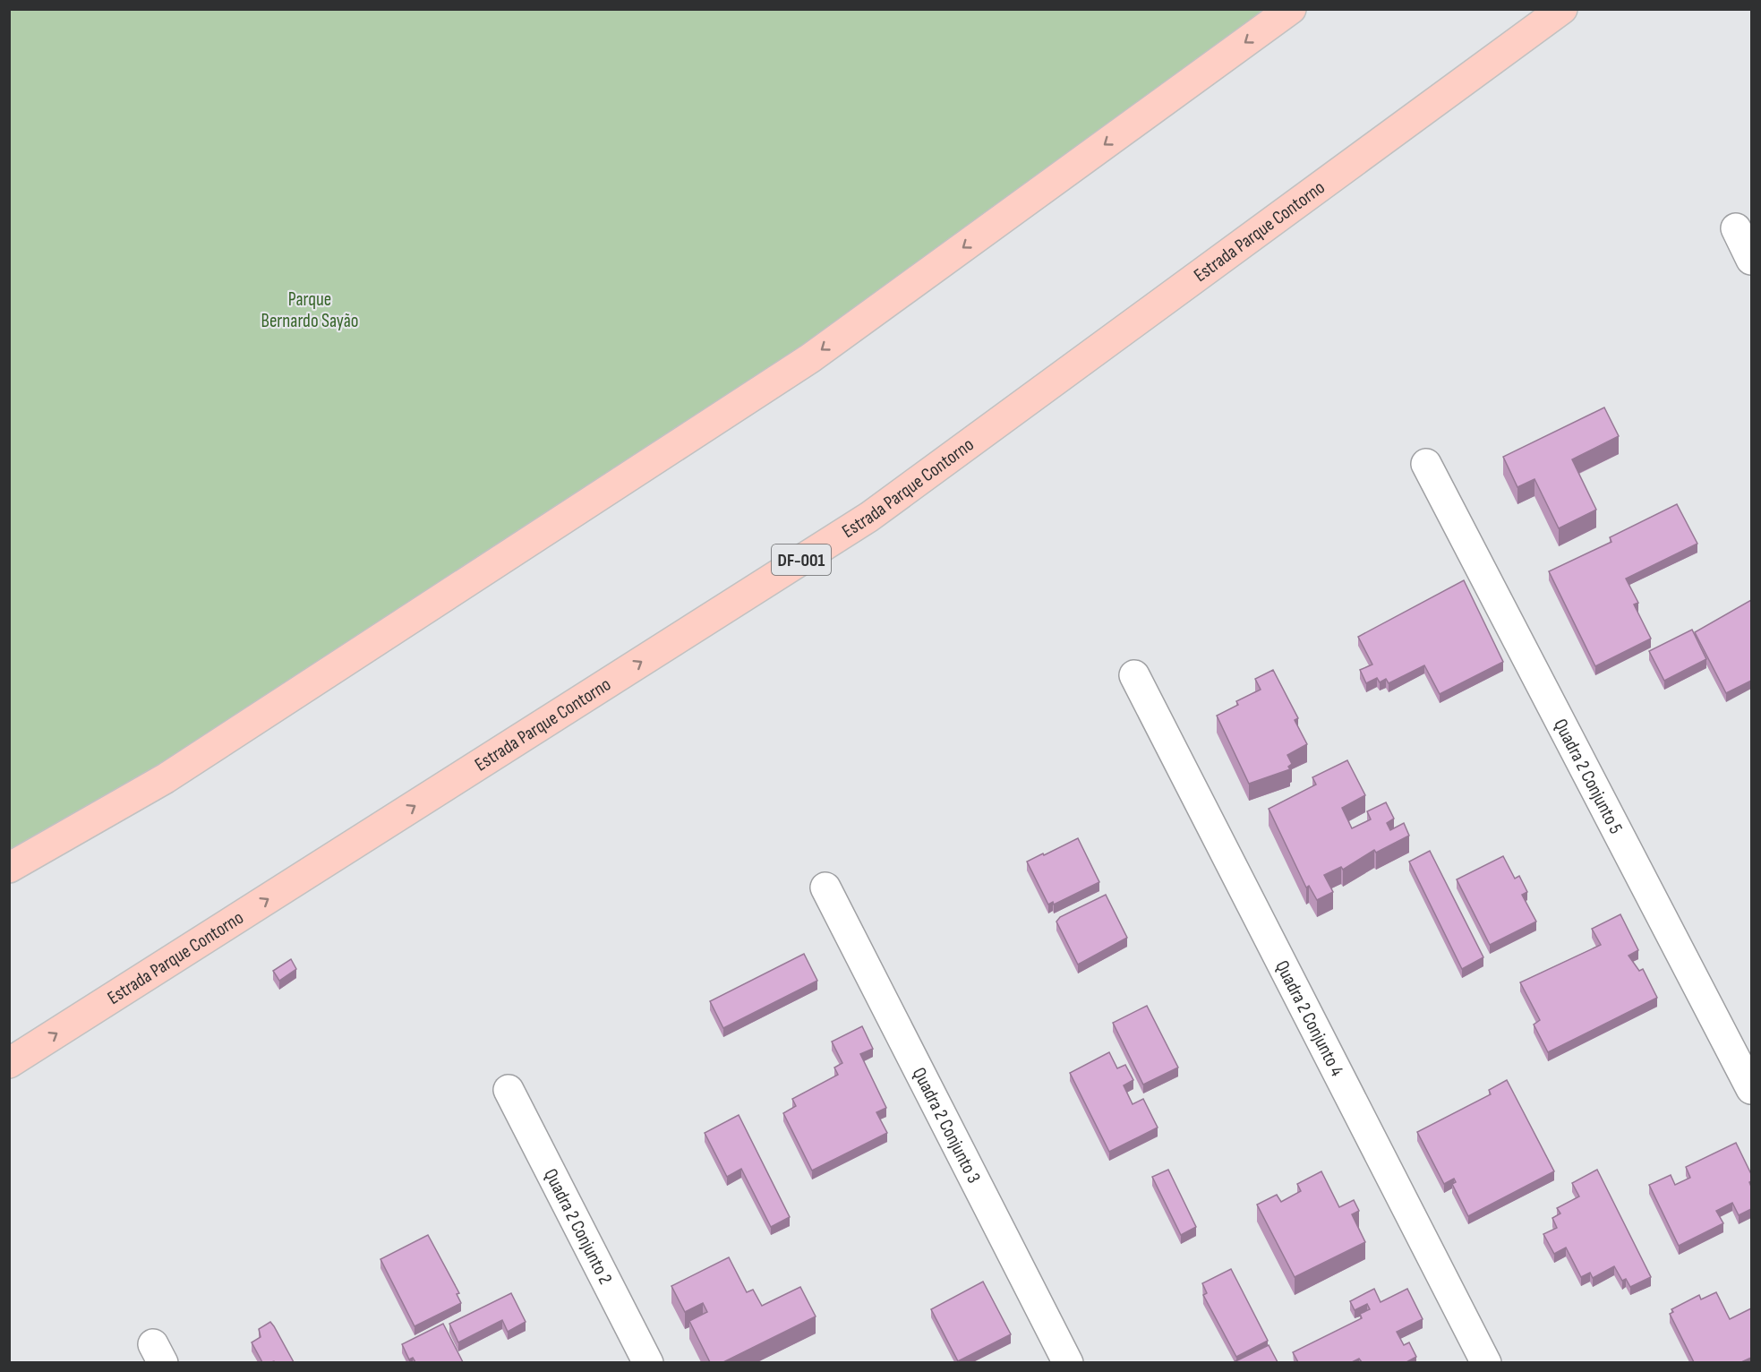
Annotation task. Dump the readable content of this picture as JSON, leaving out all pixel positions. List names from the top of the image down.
{
  "streets": {
    "main road": ["Estrada Parque Contorno", "DF-001"],
    "street": [
      "Quadra 2 Conjunto 5",
      "Quadra 2 Conjunto 4",
      "Quadra 2 Conjunto 3",
      "Quadra 2 Conjunto 2"
    ]
  },
  "parks": ["Parque Bernardo Sayão"]
}
